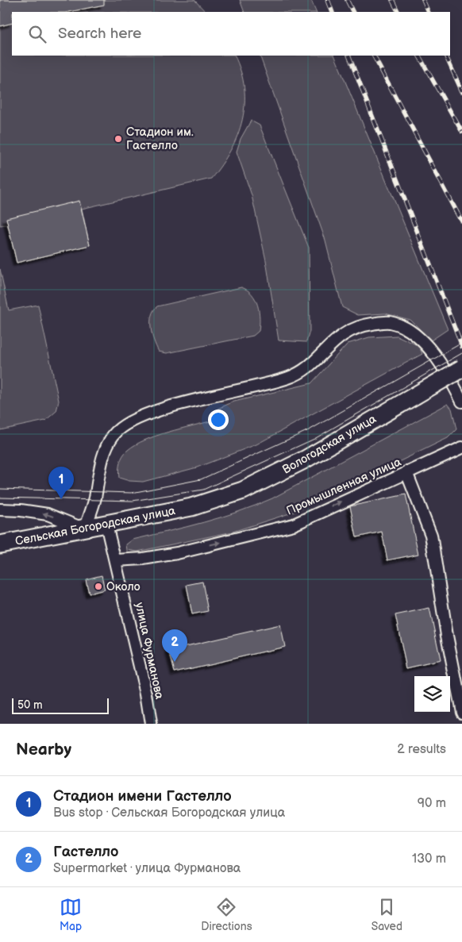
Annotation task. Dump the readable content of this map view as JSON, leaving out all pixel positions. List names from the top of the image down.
{
  "streets": {
    "main road": ["Вологодская улица", "Сельская Богородская улица"],
    "street": ["Промышленная улица", "улица Фурманова"]
  },
  "crossings": [
    ["Вологодская улица", "Сельская Богородская улица"],
    ["Промышленная улица", "улица Фурманова"],
    ["Сельская Богородская улица", "улица Фурманова"]
  ],
  "one_way": ["Промышленная улица"],
  "places": ["Стадион им. Гастелло", "Около"],
  "scale_bar": "50 m",
  "page": {
    "search": "Search here",
    "pins": ["1", "2"],
    "scale": "50 m",
    "heading": ["Nearby", "2 results"],
    "list": [
      {
        "mark": "1",
        "name": "Стадион имени Гастелло",
        "note": "Bus stop · Сельская Богородская улица",
        "value": "90 m"
      },
      {
        "mark": "2",
        "name": "Гастелло",
        "note": "Supermarket · улица Фурманова",
        "value": "130 m"
      }
    ],
    "nav": ["Map", "Directions", "Saved"]
  }
}
